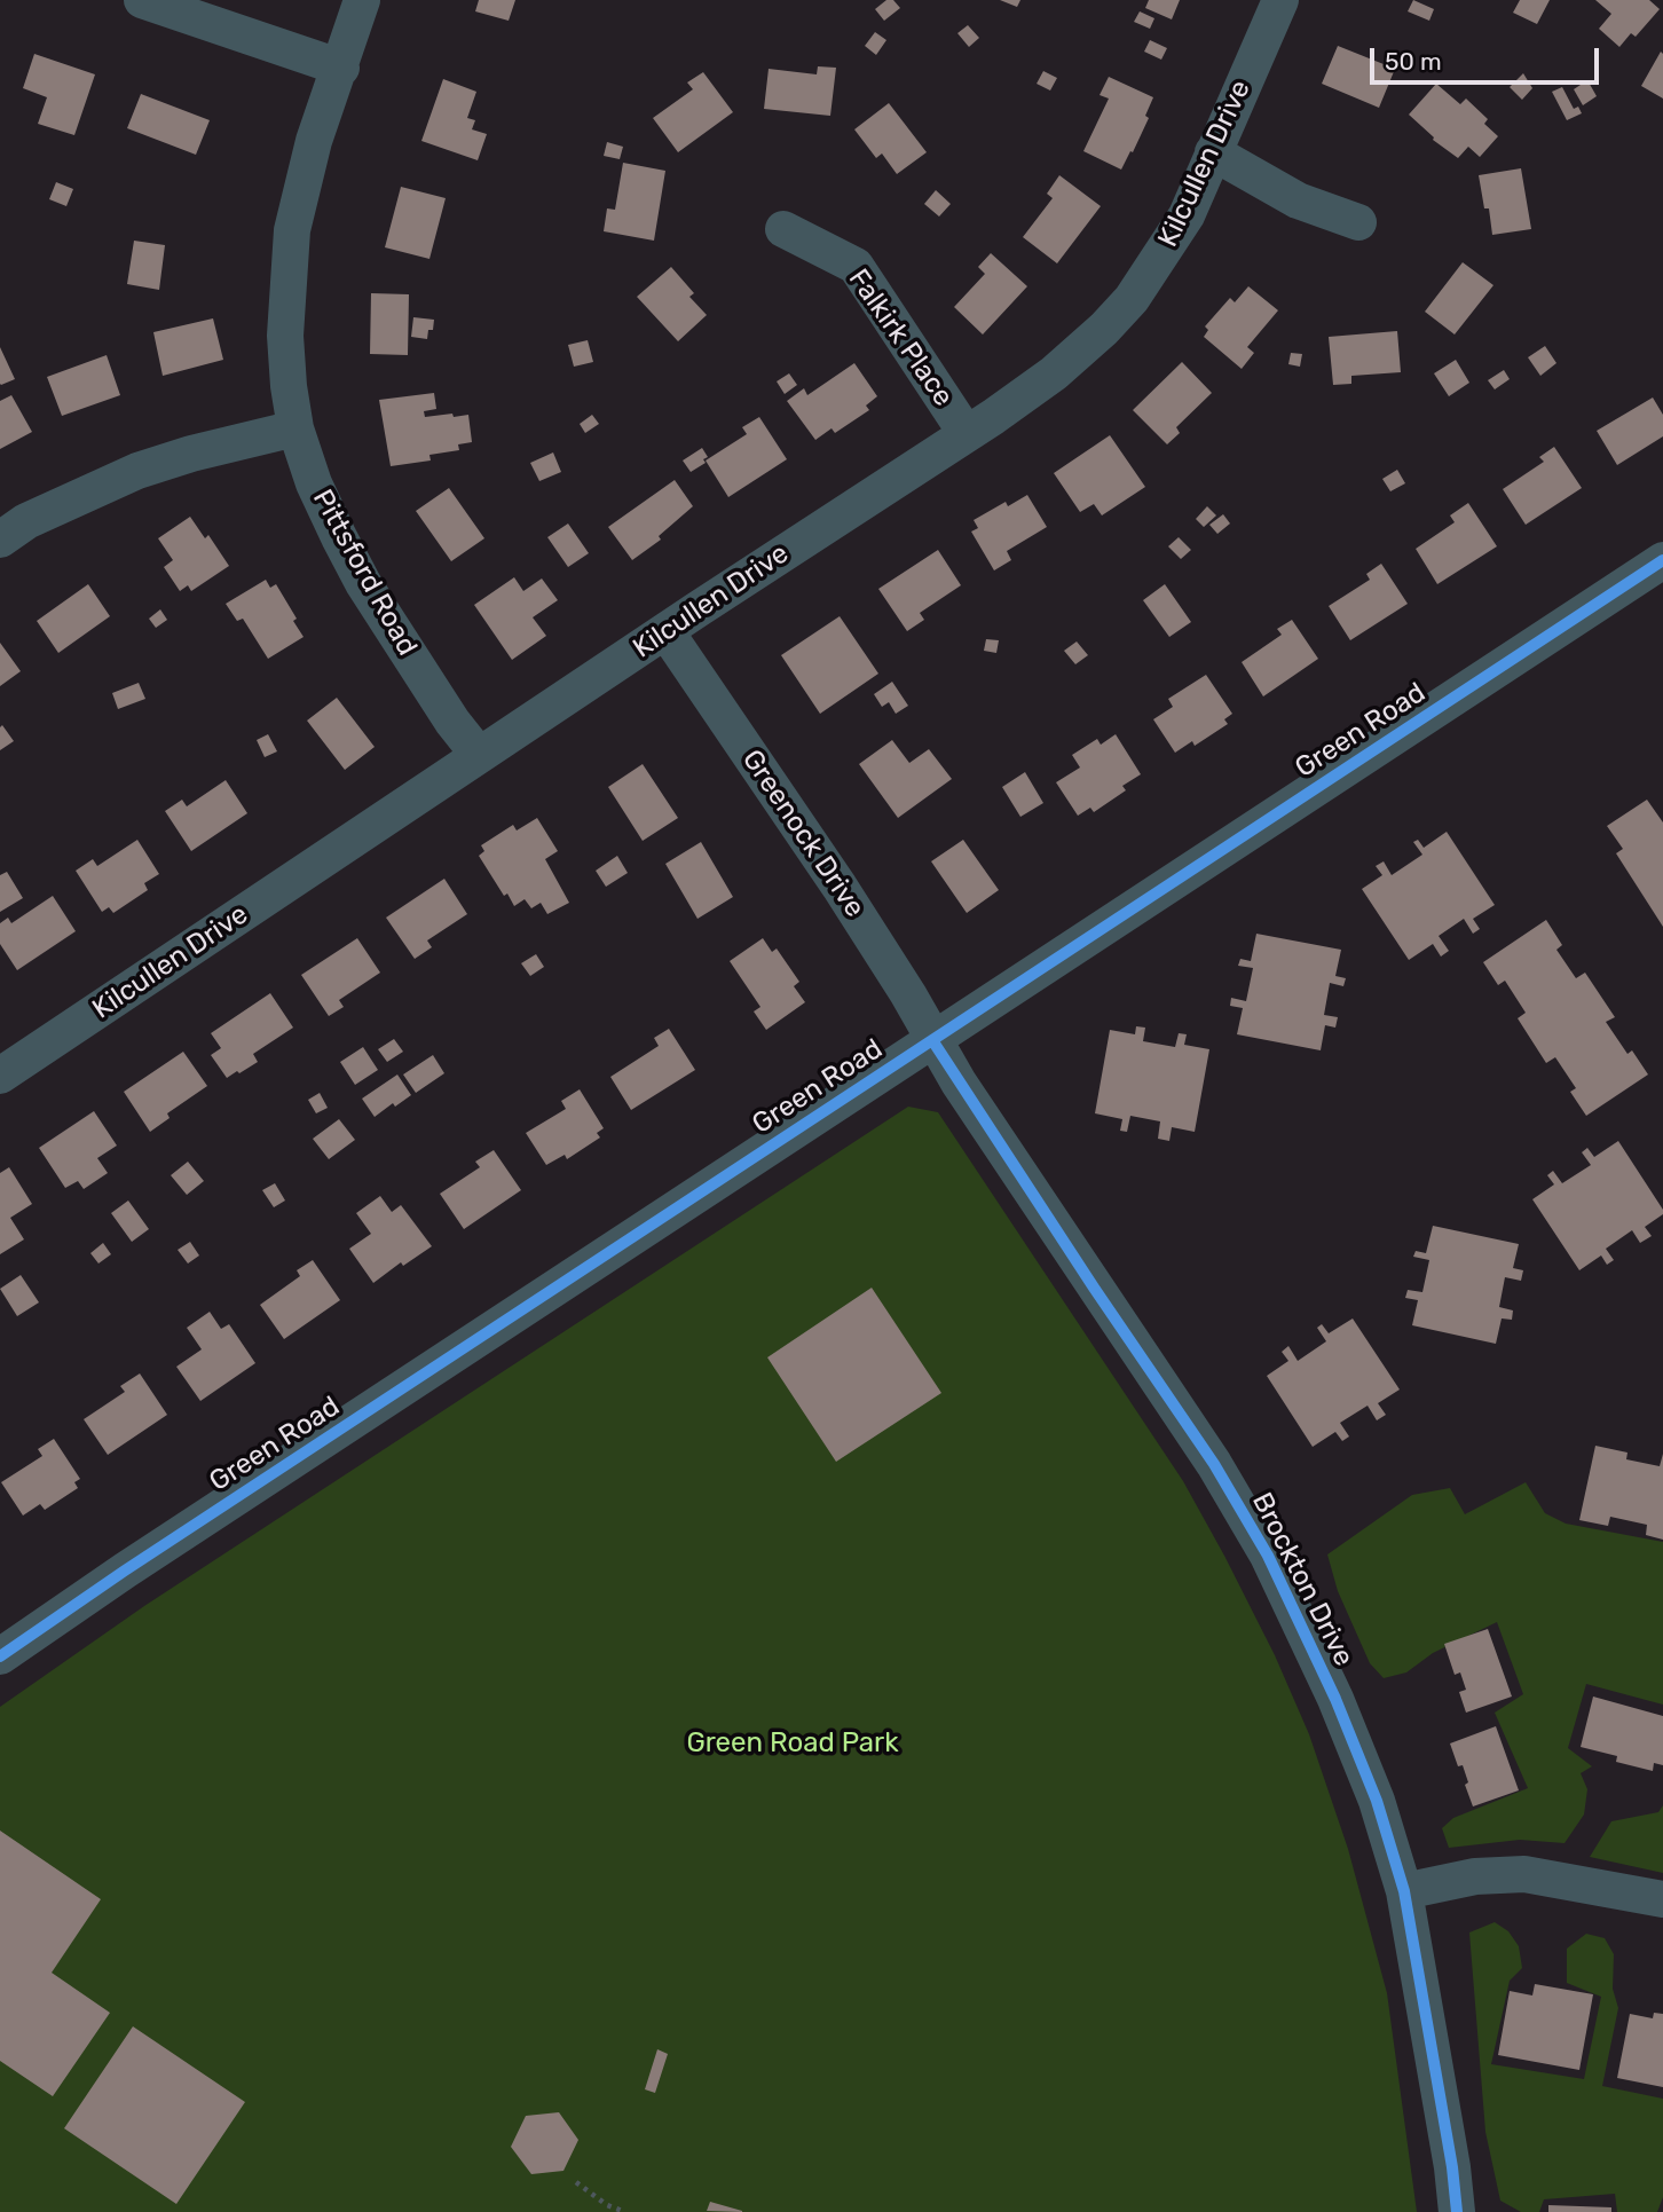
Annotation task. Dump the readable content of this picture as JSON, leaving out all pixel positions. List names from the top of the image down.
{
  "streets": {
    "street": [
      "Kilcullen Drive",
      "Falkirk Place",
      "Pittsford Road",
      "Green Road",
      "Greenock Drive",
      "Brockton Drive"
    ]
  },
  "crossings": [
    ["Kilcullen Drive", "Falkirk Place"],
    ["Kilcullen Drive", "Pittsford Road"],
    ["Kilcullen Drive", "Greenock Drive"],
    ["Green Road", "Greenock Drive"],
    ["Green Road", "Brockton Drive"],
    ["Greenock Drive", "Brockton Drive"]
  ],
  "parks": ["Green Road Park"],
  "scale_bar": "50 m"
}
